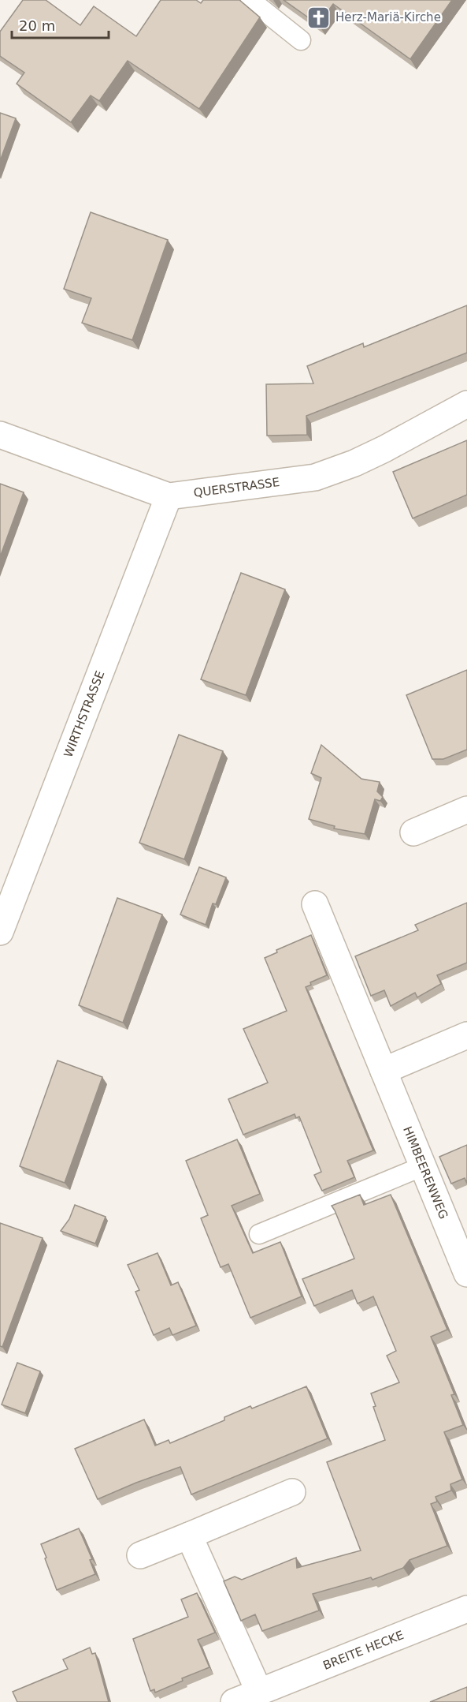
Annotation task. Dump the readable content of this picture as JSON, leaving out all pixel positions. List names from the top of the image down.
{
  "streets": {
    "street": [
      "QUERSTRASSE",
      "WIRTHSTRASSE",
      "HIMBEERENWEG",
      "BREITE HECKE"
    ]
  },
  "crossings": [
    ["QUERSTRASSE", "WIRTHSTRASSE"]
  ],
  "places": {
    "church": ["Herz-Mariä-Kirche"]
  },
  "scale_bar": "20 m"
}
